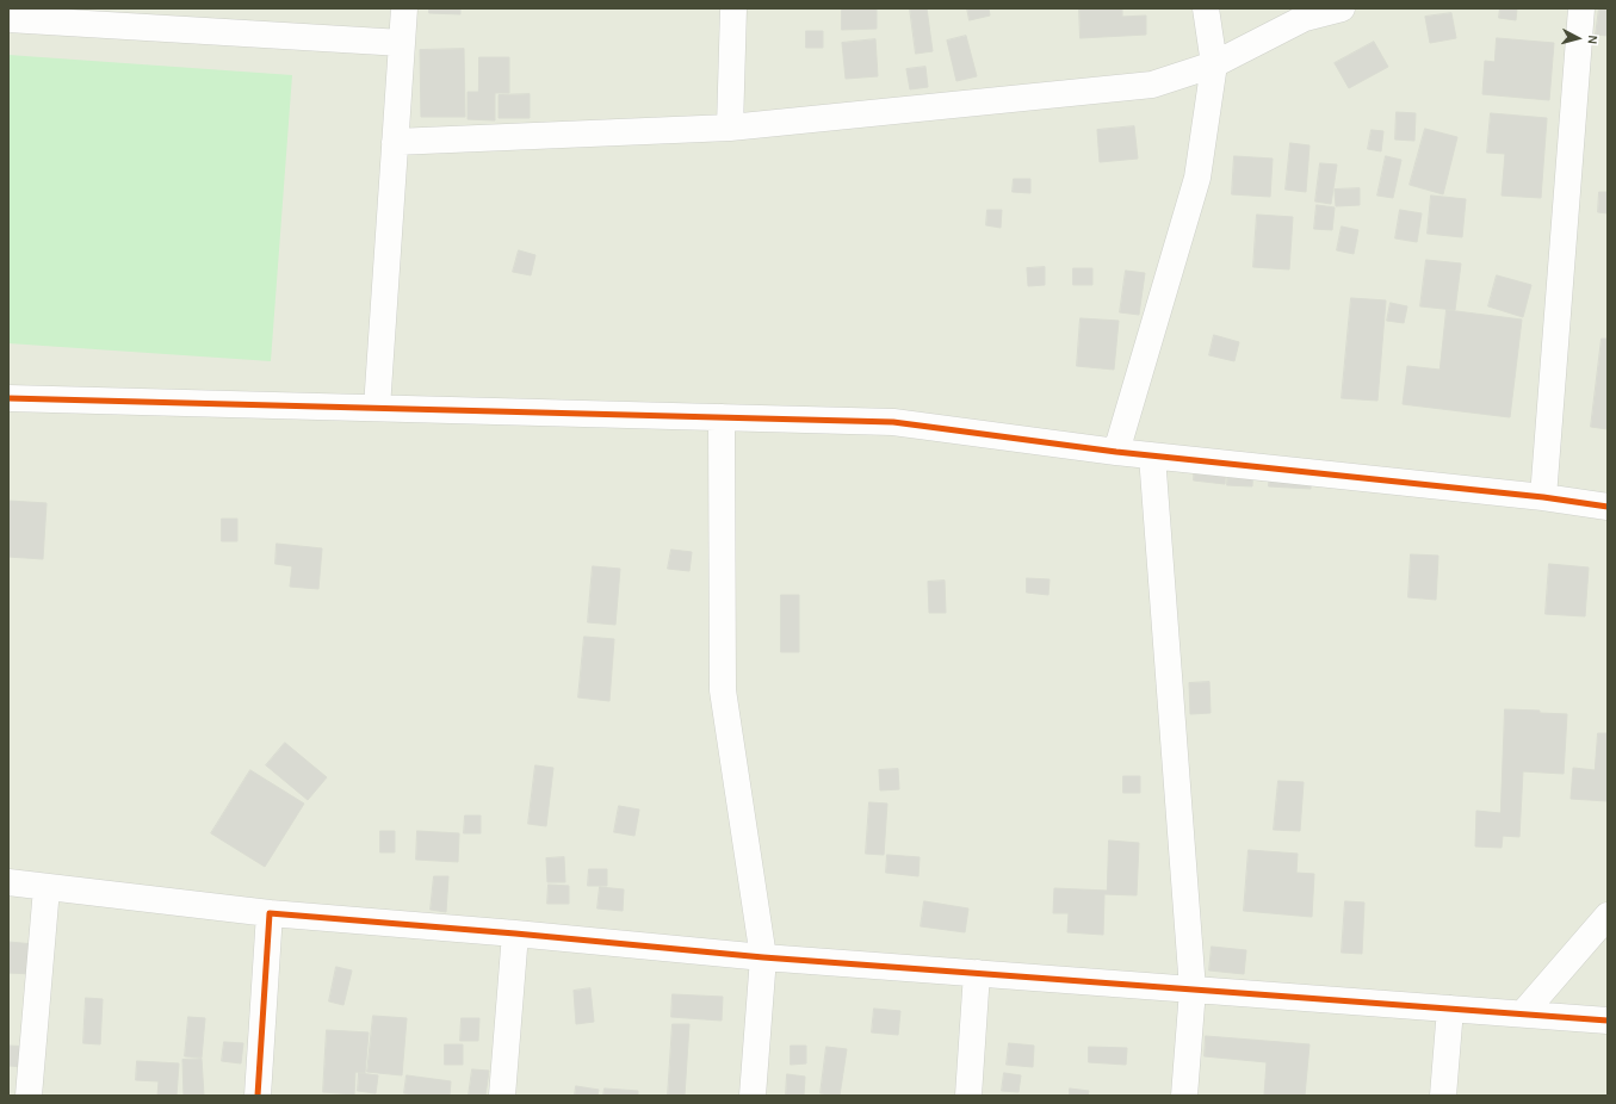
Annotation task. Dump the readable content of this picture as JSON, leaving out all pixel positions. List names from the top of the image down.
{
  "north": "right"
}
